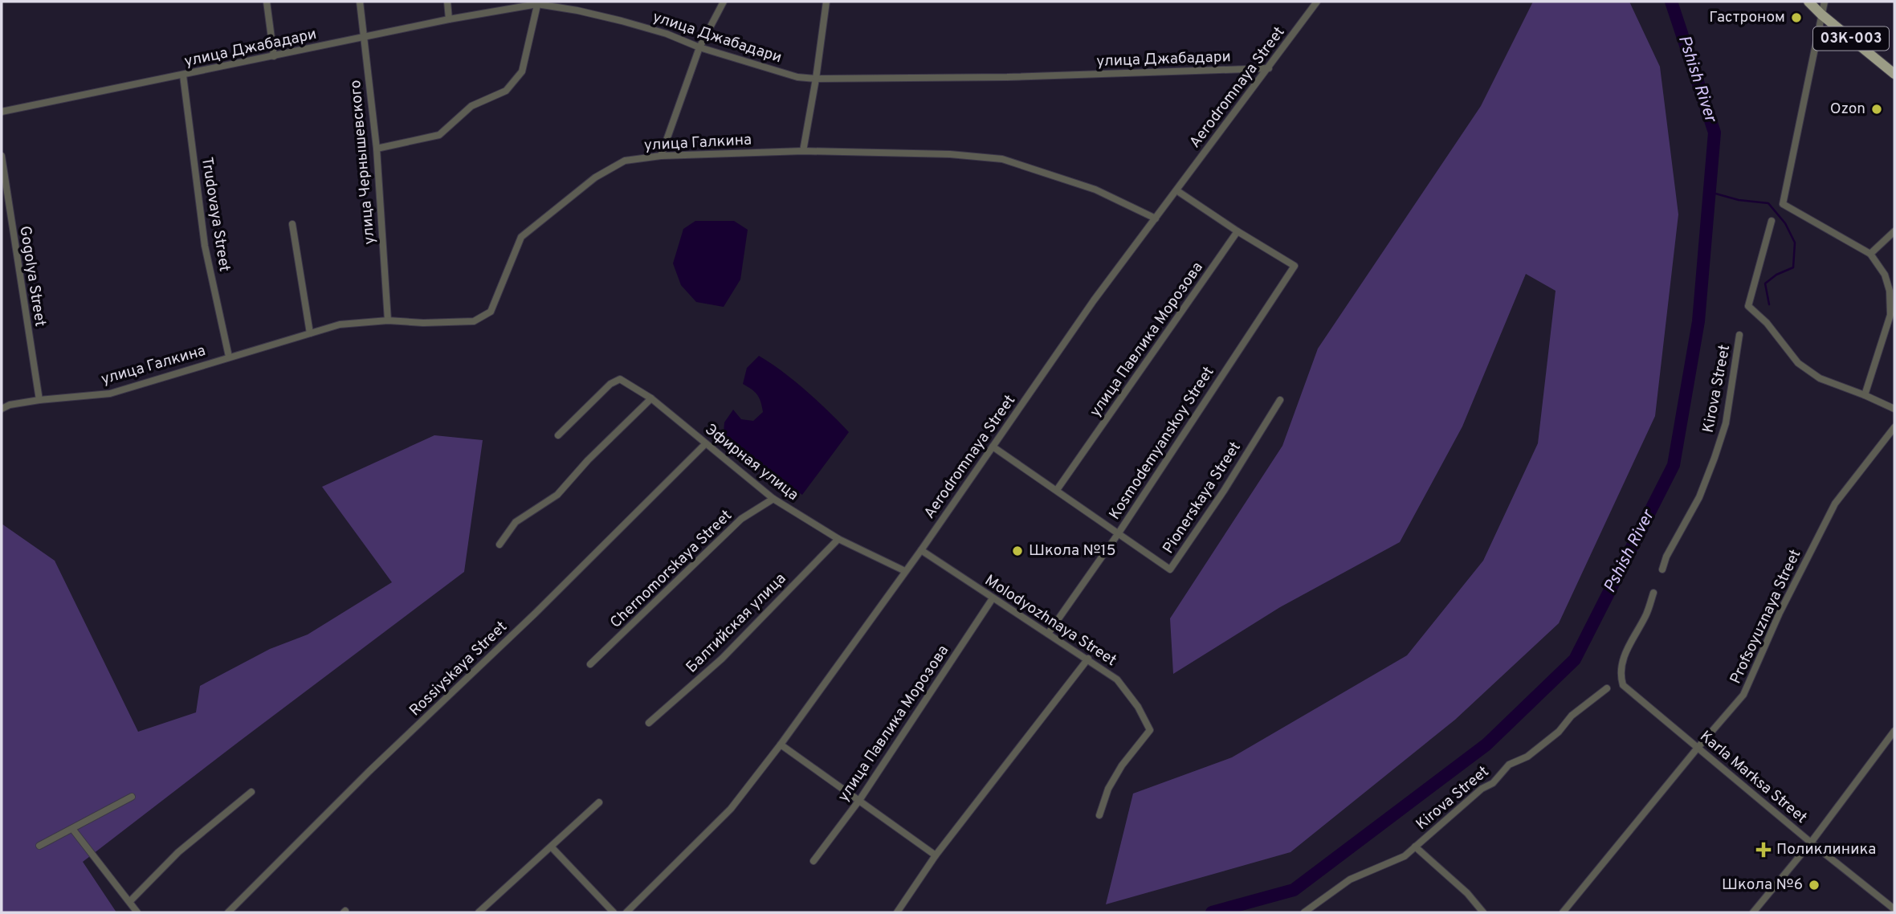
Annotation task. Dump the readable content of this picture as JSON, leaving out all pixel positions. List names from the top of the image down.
{
  "streets": {
    "main road": ["03К-003"],
    "street": [
      "улица Джабадари",
      "Aerodromnaya Street",
      "улица Галкина",
      "улица Чернышевского",
      "Trudovaya Street",
      "Gogolya Street",
      "улица Павлика Морозова",
      "Kirova Street",
      "Kosmodemyanskoy Street",
      "Эфирная улица",
      "Pionerskaya Street",
      "Chernomorskaya Street",
      "Profsoyuznaya Street",
      "Molodyozhnaya Street",
      "Балтийская улица",
      "Rossiyskaya Street",
      "Karla Marksa Street"
    ]
  },
  "crossings": [
    ["улица Джабадари", "Aerodromnaya Street"],
    ["улица Джабадари", "улица Чернышевского"],
    ["улица Джабадари", "Trudovaya Street"],
    ["Aerodromnaya Street", "улица Галкина"],
    ["Aerodromnaya Street", "Эфирная улица"],
    ["Aerodromnaya Street", "Pionerskaya Street"],
    ["Aerodromnaya Street", "Molodyozhnaya Street"],
    ["улица Галкина", "улица Чернышевского"],
    ["улица Галкина", "Trudovaya Street"],
    ["улица Галкина", "Gogolya Street"],
    ["улица Павлика Морозова", "Kosmodemyanskoy Street"],
    ["улица Павлика Морозова", "Pionerskaya Street"],
    ["улица Павлика Морозова", "Molodyozhnaya Street"],
    ["Kosmodemyanskoy Street", "Pionerskaya Street"],
    ["Kosmodemyanskoy Street", "Molodyozhnaya Street"],
    ["Эфирная улица", "Chernomorskaya Street"],
    ["Эфирная улица", "Балтийская улица"],
    ["Эфирная улица", "Rossiyskaya Street"],
    ["Profsoyuznaya Street", "Karla Marksa Street"]
  ],
  "water": ["Pshish River"],
  "places": {
    "other": [
      "Гастроном",
      "Ozon",
      "Школа №15",
      "Школа №6"
    ],
    "health": ["Поликлиника"]
  }
}
